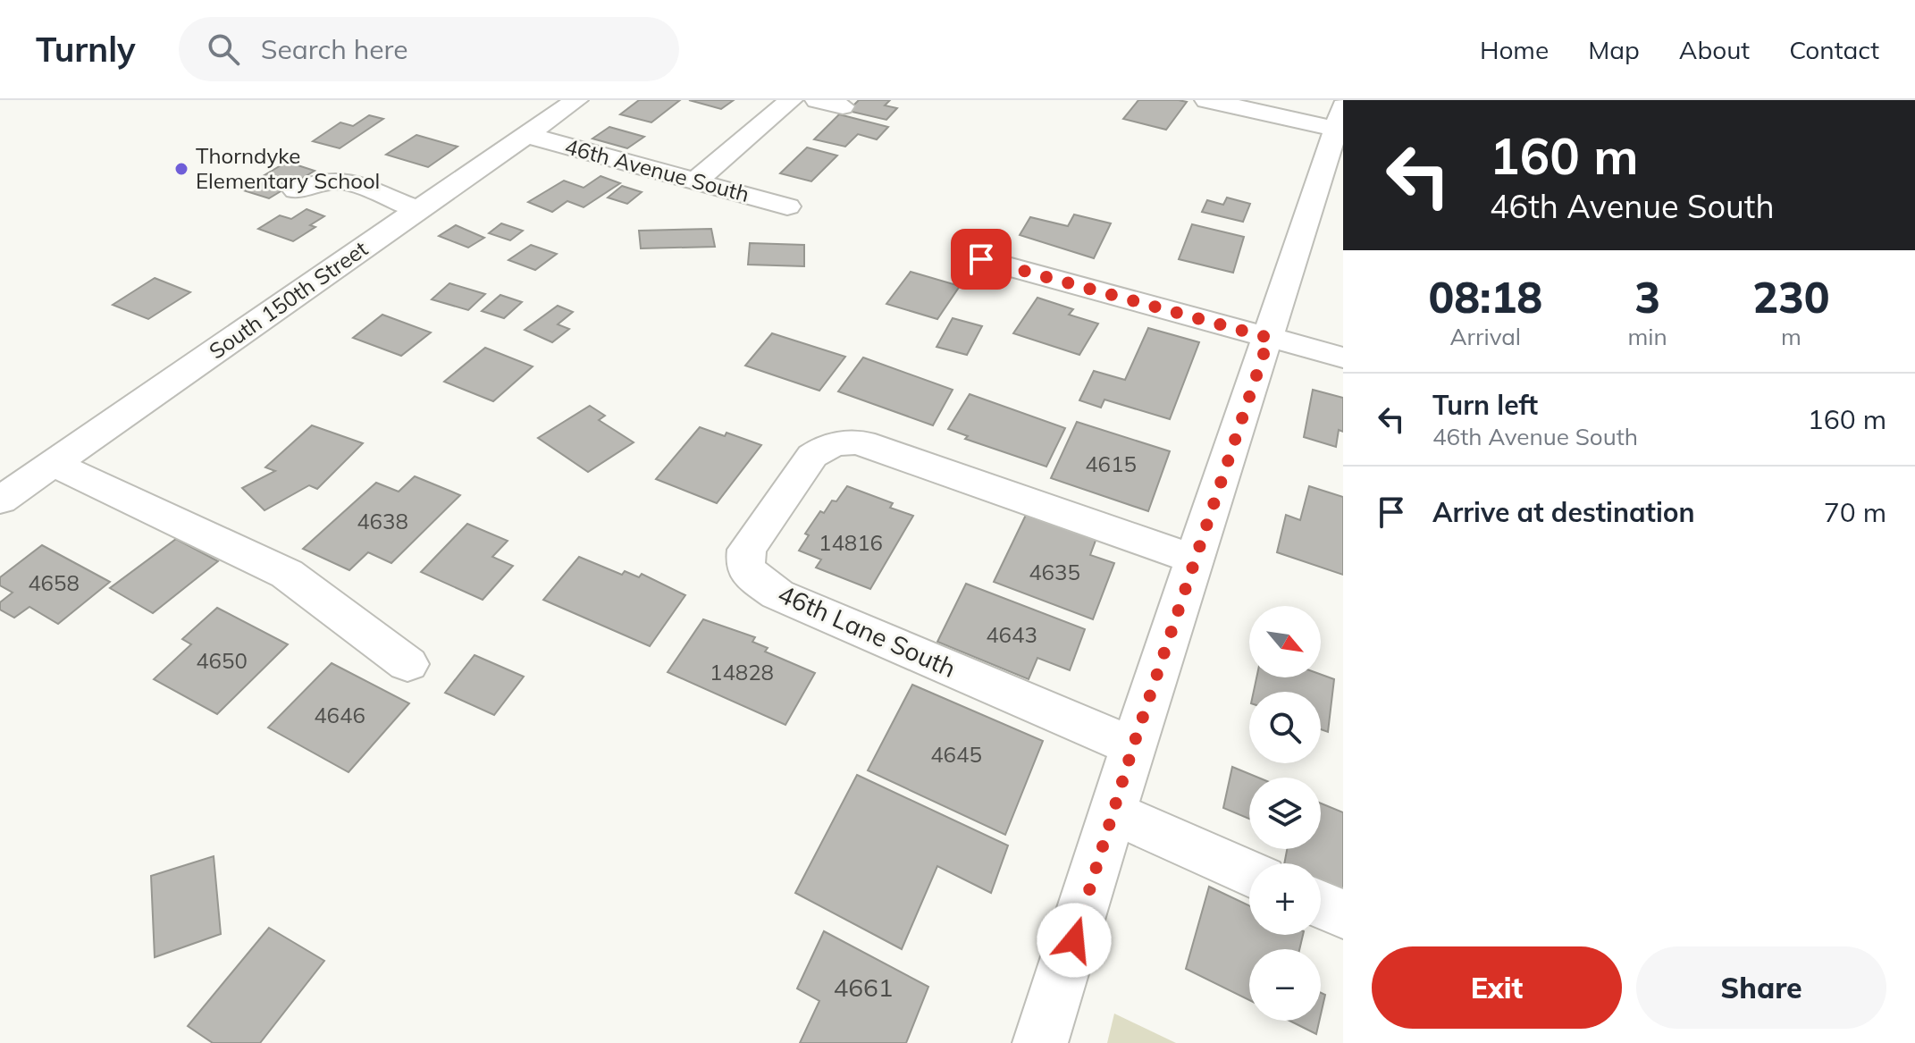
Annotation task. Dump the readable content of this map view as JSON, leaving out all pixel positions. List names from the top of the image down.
{
  "streets": {
    "street": ["46th Avenue South", "South 150th Street", "46th Lane South"]
  },
  "crossings": [
    ["46th Avenue South", "South 150th Street"]
  ],
  "places": ["Thorndyke Elementary School"],
  "house_numbers": [
    "4615",
    "4638",
    "14816",
    "4635",
    "4658",
    "4643",
    "4650",
    "14828",
    "4646",
    "4645",
    "4661"
  ],
  "north": "bottom right",
  "page": {
    "header": "Turnly",
    "search": "Search here",
    "nav": [
      "Home",
      "Map",
      "About",
      "Contact"
    ],
    "turn": ["160 m", "46th Avenue South"],
    "eta": [
      "08:18",
      "Arrival",
      "3",
      "min",
      "230",
      "m"
    ],
    "list": [
      {
        "name": "Turn left",
        "note": "46th Avenue South",
        "value": "160 m"
      },
      {
        "name": "Arrive at destination",
        "value": "70 m"
      }
    ],
    "map_buttons": ["+", "−"],
    "buttons": ["Exit", "Share"]
  }
}
